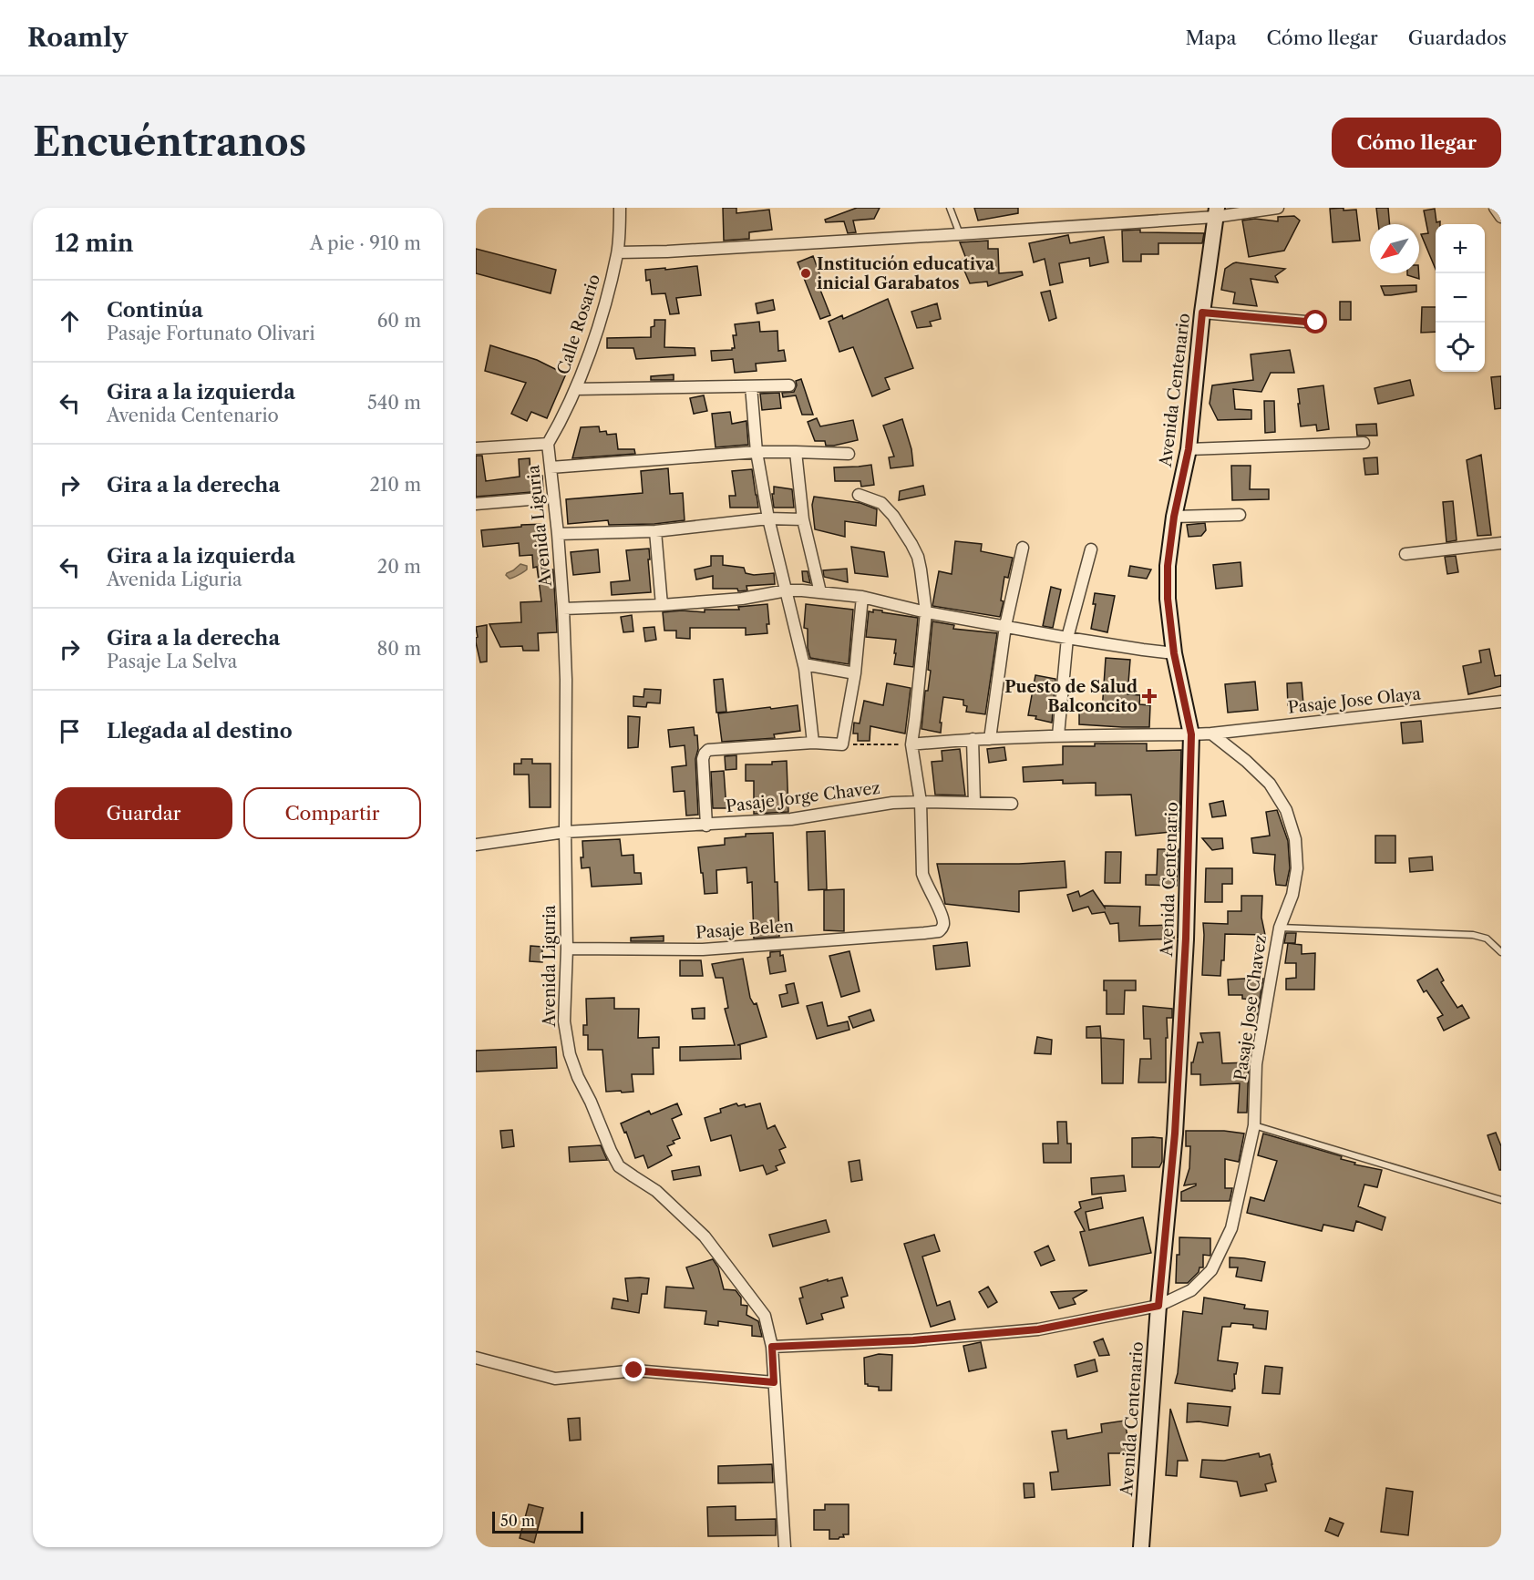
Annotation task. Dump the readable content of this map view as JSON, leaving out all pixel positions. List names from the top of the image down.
{
  "streets": {
    "main road": ["Avenida Centenario"],
    "street": [
      "Calle Rosario",
      "Avenida Liguria",
      "Pasaje Jose Olaya",
      "Pasaje Jorge Chavez",
      "Pasaje Belen",
      "Pasaje Jose Chavez"
    ]
  },
  "crossings": [
    ["Calle Rosario", "Avenida Liguria"],
    ["Avenida Centenario", "Pasaje Jose Chavez"],
    ["Avenida Liguria", "Pasaje Jorge Chavez"],
    ["Avenida Liguria", "Pasaje Belen"],
    ["Avenida Liguria", "Pasaje Jose Chavez"],
    ["Pasaje Jose Olaya", "Pasaje Jose Chavez"],
    ["Pasaje Jorge Chavez", "Pasaje Belen"]
  ],
  "places": {
    "other": ["Institución educativa inicial Garabatos"],
    "health": ["Puesto de Salud Balconcito"]
  },
  "scale_bar": "50 m",
  "north": "bottom left",
  "page": {
    "header": "Roamly",
    "nav": ["Mapa", "Cómo llegar", "Guardados"],
    "buttons": [
      "Cómo llegar",
      ["Guardar", "Compartir"]
    ],
    "title": "Encuéntranos",
    "heading": ["12 min", "A pie · 910 m"],
    "map_buttons": ["+", "−"],
    "list": [
      ["Continúa", "Pasaje Fortunato Olivari", "60 m"],
      ["Gira a la izquierda", "Avenida Centenario", "540 m"],
      ["Gira a la derecha", "210 m"],
      ["Gira a la izquierda", "Avenida Liguria", "20 m"],
      ["Gira a la derecha", "Pasaje La Selva", "80 m"],
      "Llegada al destino"
    ],
    "scale": "50 m"
  }
}
